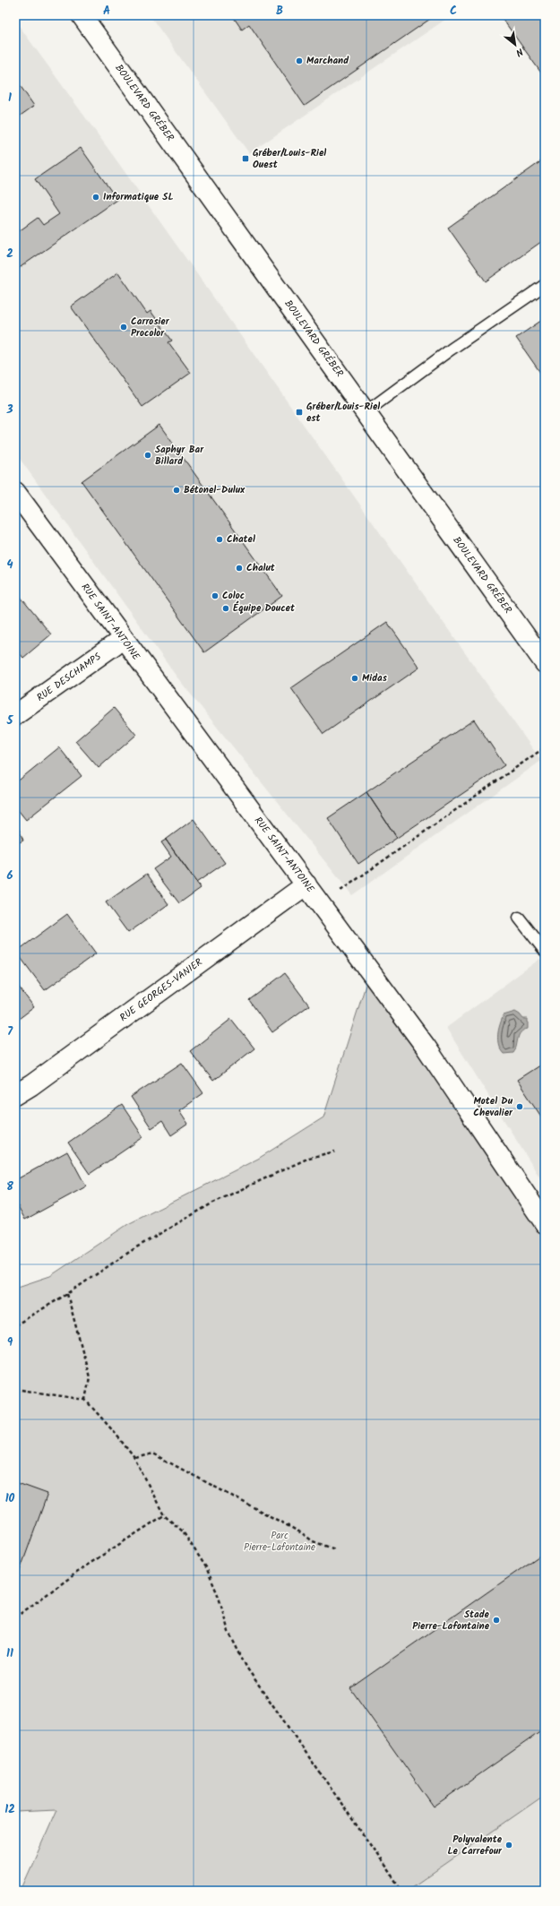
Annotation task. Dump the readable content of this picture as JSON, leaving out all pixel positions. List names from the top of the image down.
{
  "streets": {
    "street": [
      "BOULEVARD GRÉBER",
      "RUE SAINT-ANTOINE",
      "RUE DESCHAMPS",
      "RUE GEORGES-VANIER"
    ]
  },
  "crossings": [
    ["RUE SAINT-ANTOINE", "RUE DESCHAMPS"],
    ["RUE SAINT-ANTOINE", "RUE GEORGES-VANIER"]
  ],
  "parks": ["Parc Pierre-Lafontaine"],
  "places": {
    "other": [
      "Marchand",
      "Informatique SL",
      "Carrosier Procolor",
      "Saphyr Bar Billard",
      "Bétonel-Dulux",
      "Chatel",
      "Chalut",
      "Coloc",
      "Équipe Doucet",
      "Midas",
      "Motel Du Chevalier",
      "Stade Pierre-Lafontaine",
      "Polyvalente Le Carrefour"
    ],
    "transit": ["Gréber/Louis-Riel Ouest", "Gréber/Louis-Riel est"]
  },
  "north": "bottom right",
  "grid": {
    "columns": ["A", "B", "C"],
    "rows": [
      "1",
      "2",
      "3",
      "4",
      "5",
      "6",
      "7",
      "8",
      "9",
      "10",
      "11",
      "12"
    ]
  }
}
